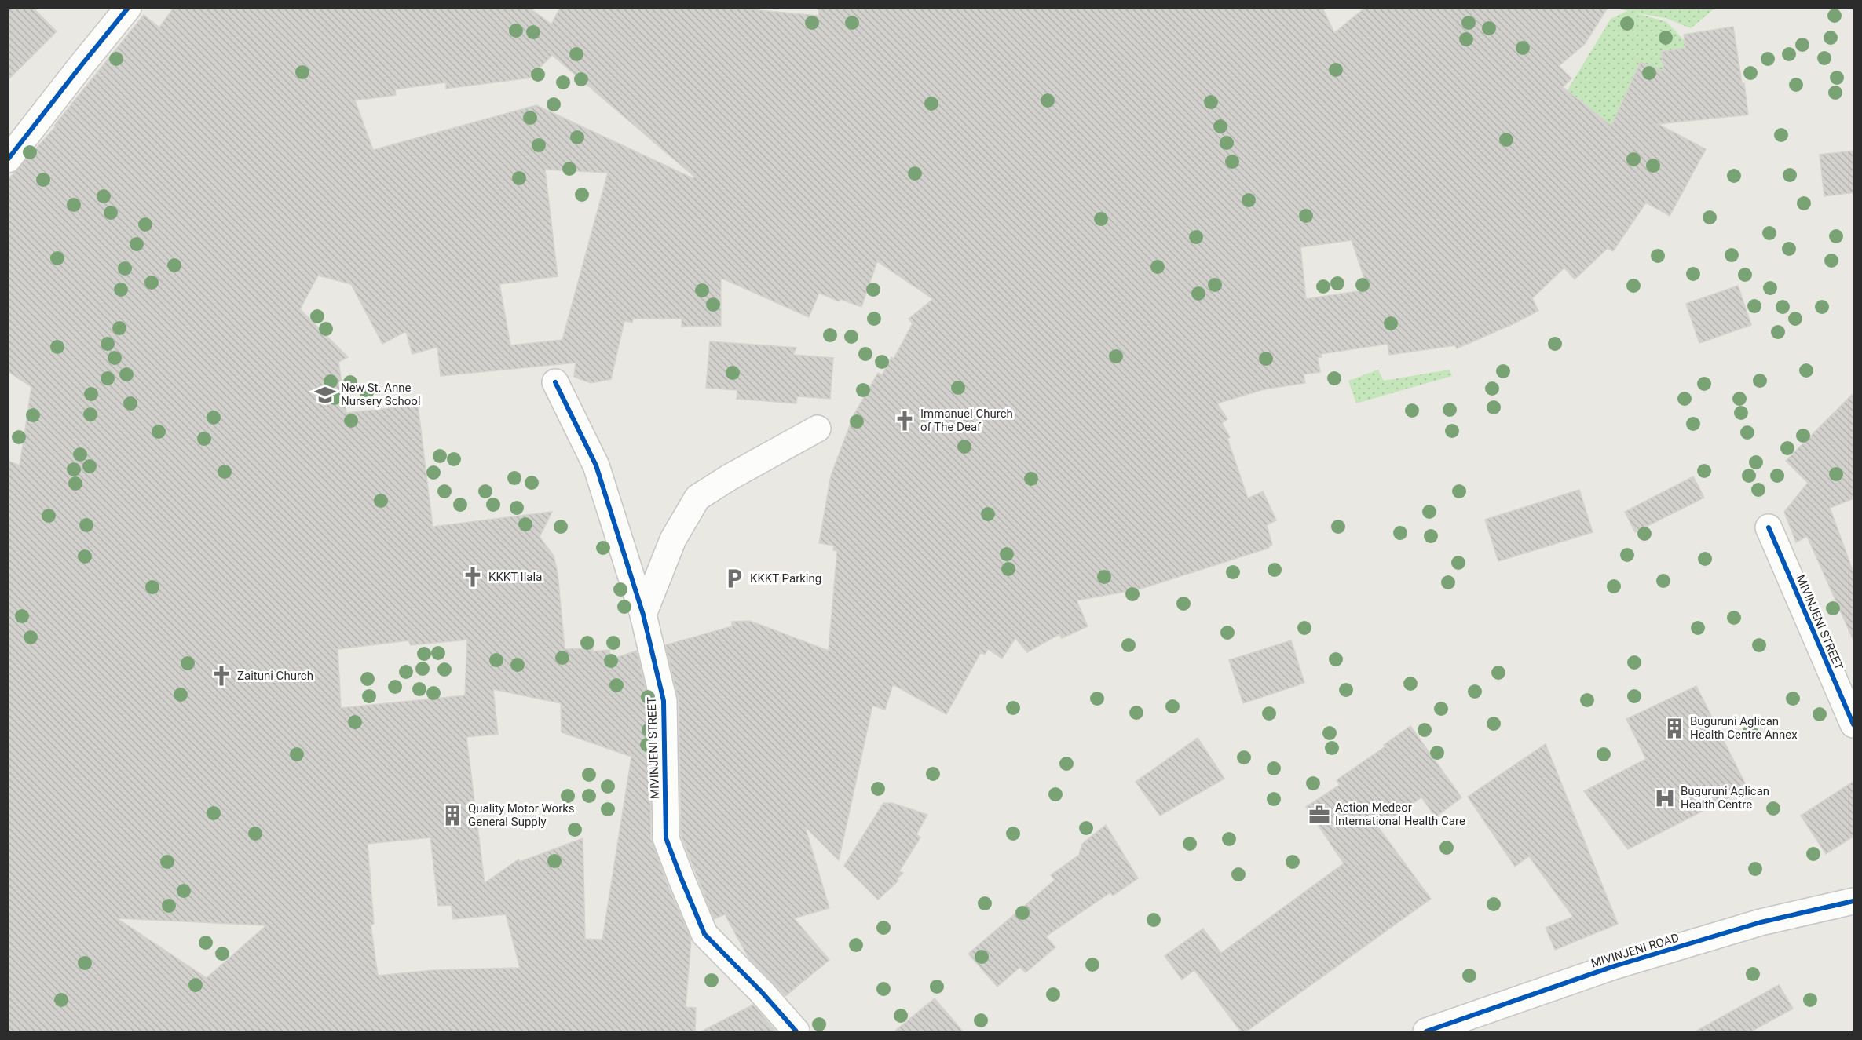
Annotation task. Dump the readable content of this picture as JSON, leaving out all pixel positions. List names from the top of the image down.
{
  "streets": {
    "street": ["MIVINJENI STREET", "MIVINJENI ROAD"]
  },
  "places": {
    "school or university": ["New St. Anne Nursery School"],
    "church": ["Immanuel Church of The Deaf", "KKKT Ilala", "Zaituni Church"],
    "parking": ["KKKT Parking"],
    "building": ["Buguruni Aglican Health Centre Annex", "Quality Motor Works General Supply"],
    "hospital": ["Buguruni Aglican Health Centre"],
    "office": ["Action Medeor International Health Care"]
  }
}
